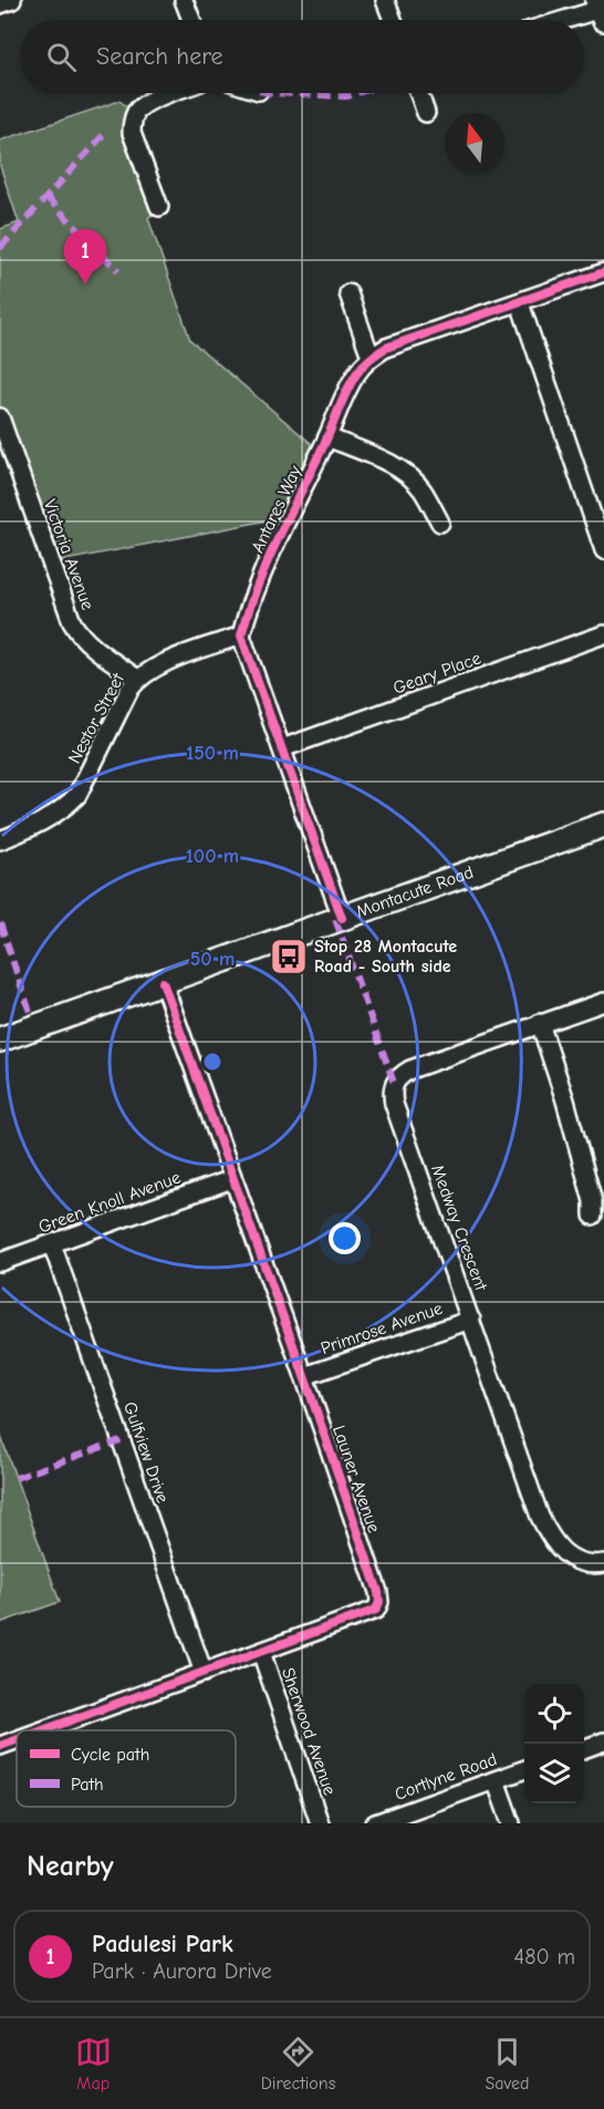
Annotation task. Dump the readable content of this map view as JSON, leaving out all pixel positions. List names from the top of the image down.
{
  "streets": {
    "main road": ["Montacute Road"],
    "street": [
      "Antares Way",
      "Victoria Avenue",
      "Geary Place",
      "Nestor Street",
      "Green Knoll Avenue",
      "Medway Crescent",
      "Primrose Avenue",
      "Gulfview Drive",
      "Launer Avenue",
      "Sherwood Avenue",
      "Cortlyne Road"
    ]
  },
  "crossings": [
    ["Antares Way", "Nestor Street"],
    ["Victoria Avenue", "Nestor Street"],
    ["Montacute Road", "Launer Avenue"],
    ["Green Knoll Avenue", "Gulfview Drive"],
    ["Green Knoll Avenue", "Launer Avenue"],
    ["Medway Crescent", "Primrose Avenue"],
    ["Primrose Avenue", "Launer Avenue"],
    ["Gulfview Drive", "Launer Avenue"],
    ["Launer Avenue", "Sherwood Avenue"]
  ],
  "places": {
    "bus stop": ["Stop 28 Montacute Road - South side"]
  },
  "legend": ["Cycle path", "Path"],
  "north": "top",
  "page": {
    "search": "Search here",
    "pins": "1",
    "heading": "Nearby",
    "list": [
      {
        "mark": "1",
        "name": "Padulesi Park",
        "note": "Park · Aurora Drive",
        "value": "480 m"
      }
    ],
    "nav": ["Map", "Directions", "Saved"]
  },
  "rings": ["150 m", "100 m", "50 m"]
}
